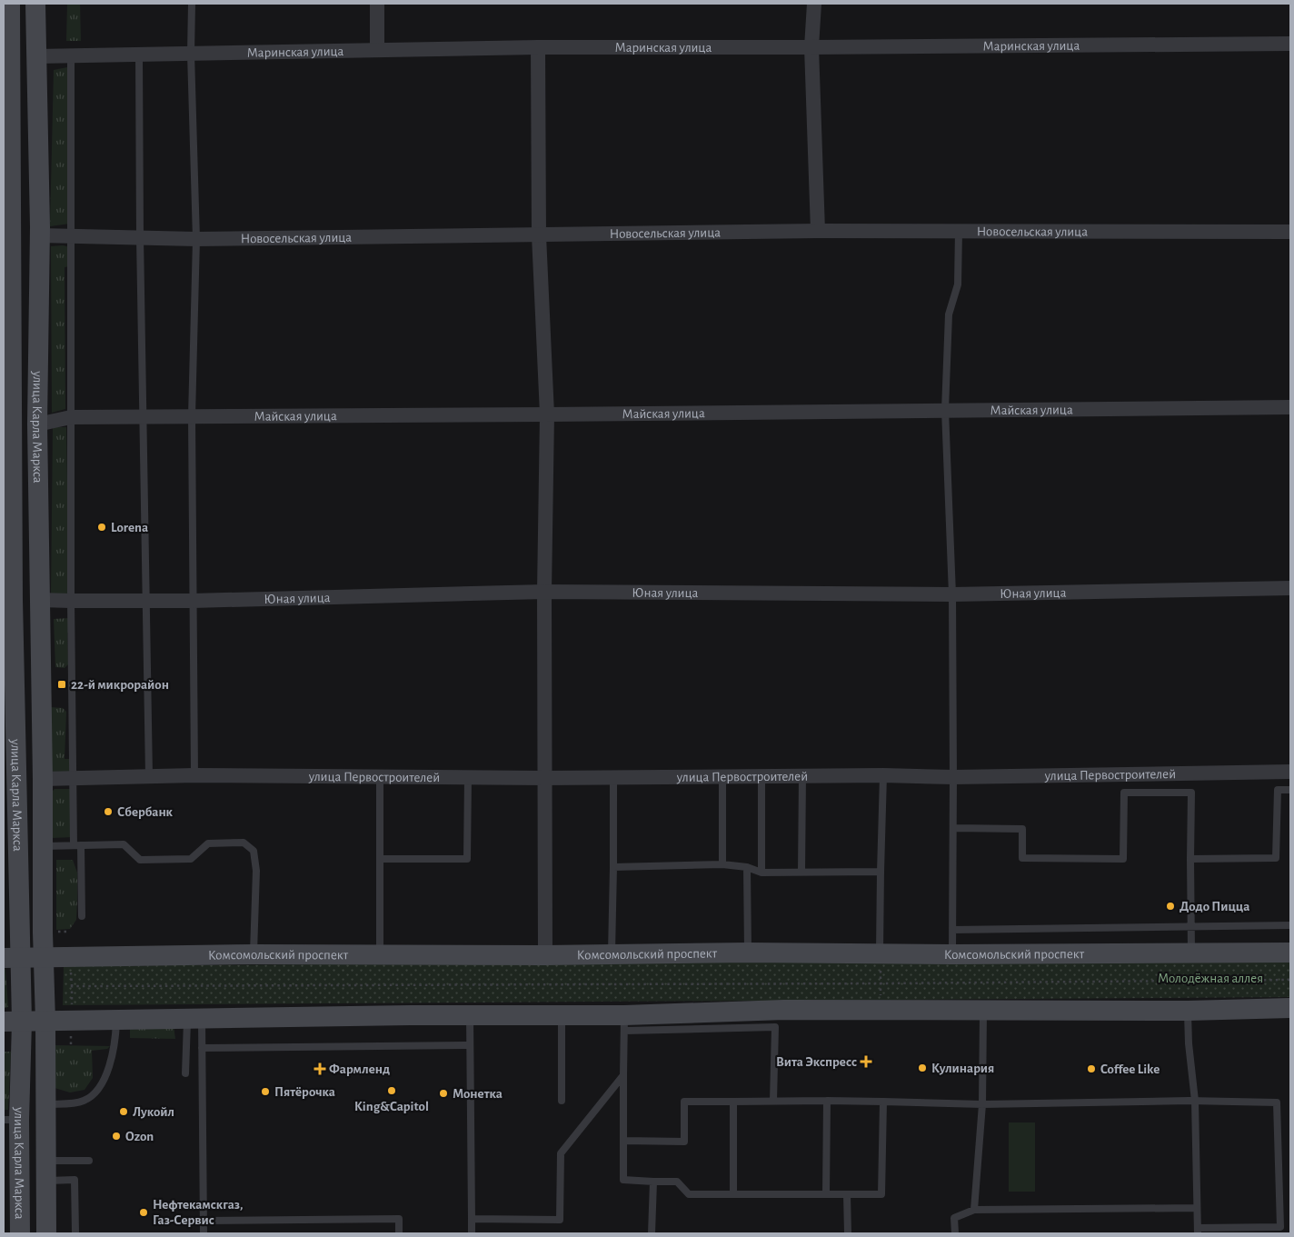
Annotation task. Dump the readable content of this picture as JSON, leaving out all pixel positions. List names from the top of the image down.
{
  "streets": {
    "main road": ["улица Карла Маркса", "Комсомольский проспект"],
    "street": [
      "Маринская улица",
      "Новосельская улица",
      "Майская улица",
      "Юная улица",
      "улица Первостроителей"
    ]
  },
  "crossings": [
    ["Маринская улица", "улица Карла Маркса"],
    ["Новосельская улица", "улица Карла Маркса"],
    ["Майская улица", "улица Карла Маркса"],
    ["улица Карла Маркса", "Юная улица"],
    ["улица Карла Маркса", "улица Первостроителей"],
    ["улица Карла Маркса", "Комсомольский проспект"]
  ],
  "parks": ["Молодёжная аллея"],
  "places": {
    "other": [
      "Lorena",
      "Сбербанк",
      "Додо Пицца",
      "Кулинария",
      "Coffee Like",
      "King&Capitol",
      "Пятёрочка",
      "Монетка",
      "Лукойл",
      "Ozon",
      "Нефтекамскгаз, Газ-Сервис"
    ],
    "transit": ["22-й микрорайон"],
    "health": ["Вита Экспресс", "Фармленд"]
  }
}
